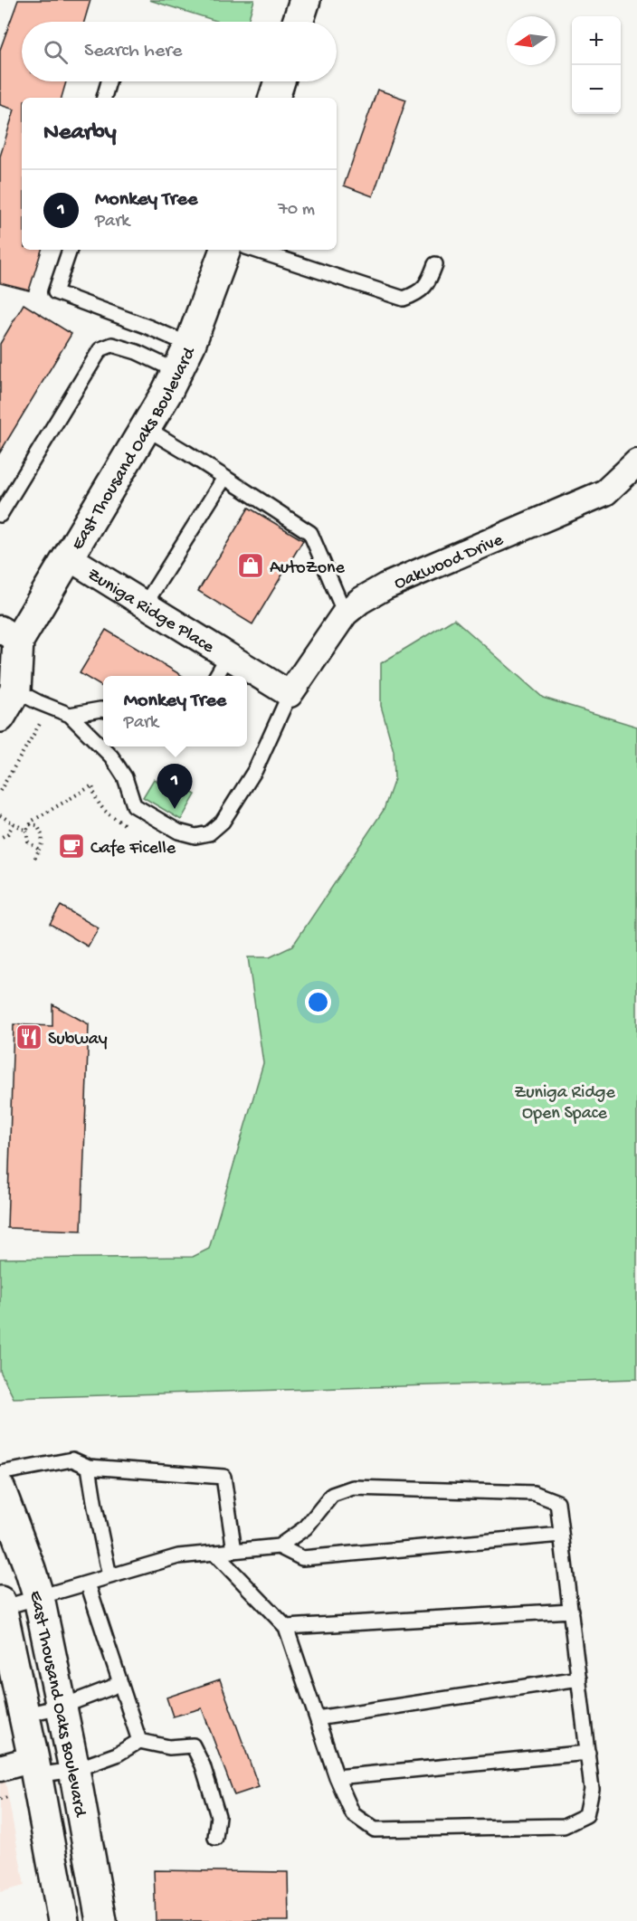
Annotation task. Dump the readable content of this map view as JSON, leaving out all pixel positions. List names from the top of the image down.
{
  "streets": {
    "main road": ["East Thousand Oaks Boulevard"],
    "street": ["Oakwood Drive", "Zuniga Ridge Place"]
  },
  "crossings": [
    ["East Thousand Oaks Boulevard", "Zuniga Ridge Place"],
    ["Oakwood Drive", "Zuniga Ridge Place"]
  ],
  "parks": ["Zuniga Ridge Open Space"],
  "places": {
    "shop": ["AutoZone"],
    "cafe": ["Cafe Ficelle"],
    "restaurant": ["Subway"]
  },
  "north": "left",
  "page": {
    "map_buttons": ["+", "−"],
    "search": "Search here",
    "heading": "Nearby",
    "list": [
      {
        "mark": "1",
        "name": "Monkey Tree",
        "note": "Park",
        "value": "70 m"
      }
    ],
    "popup": ["Monkey Tree", "Park"],
    "pins": "1"
  }
}
